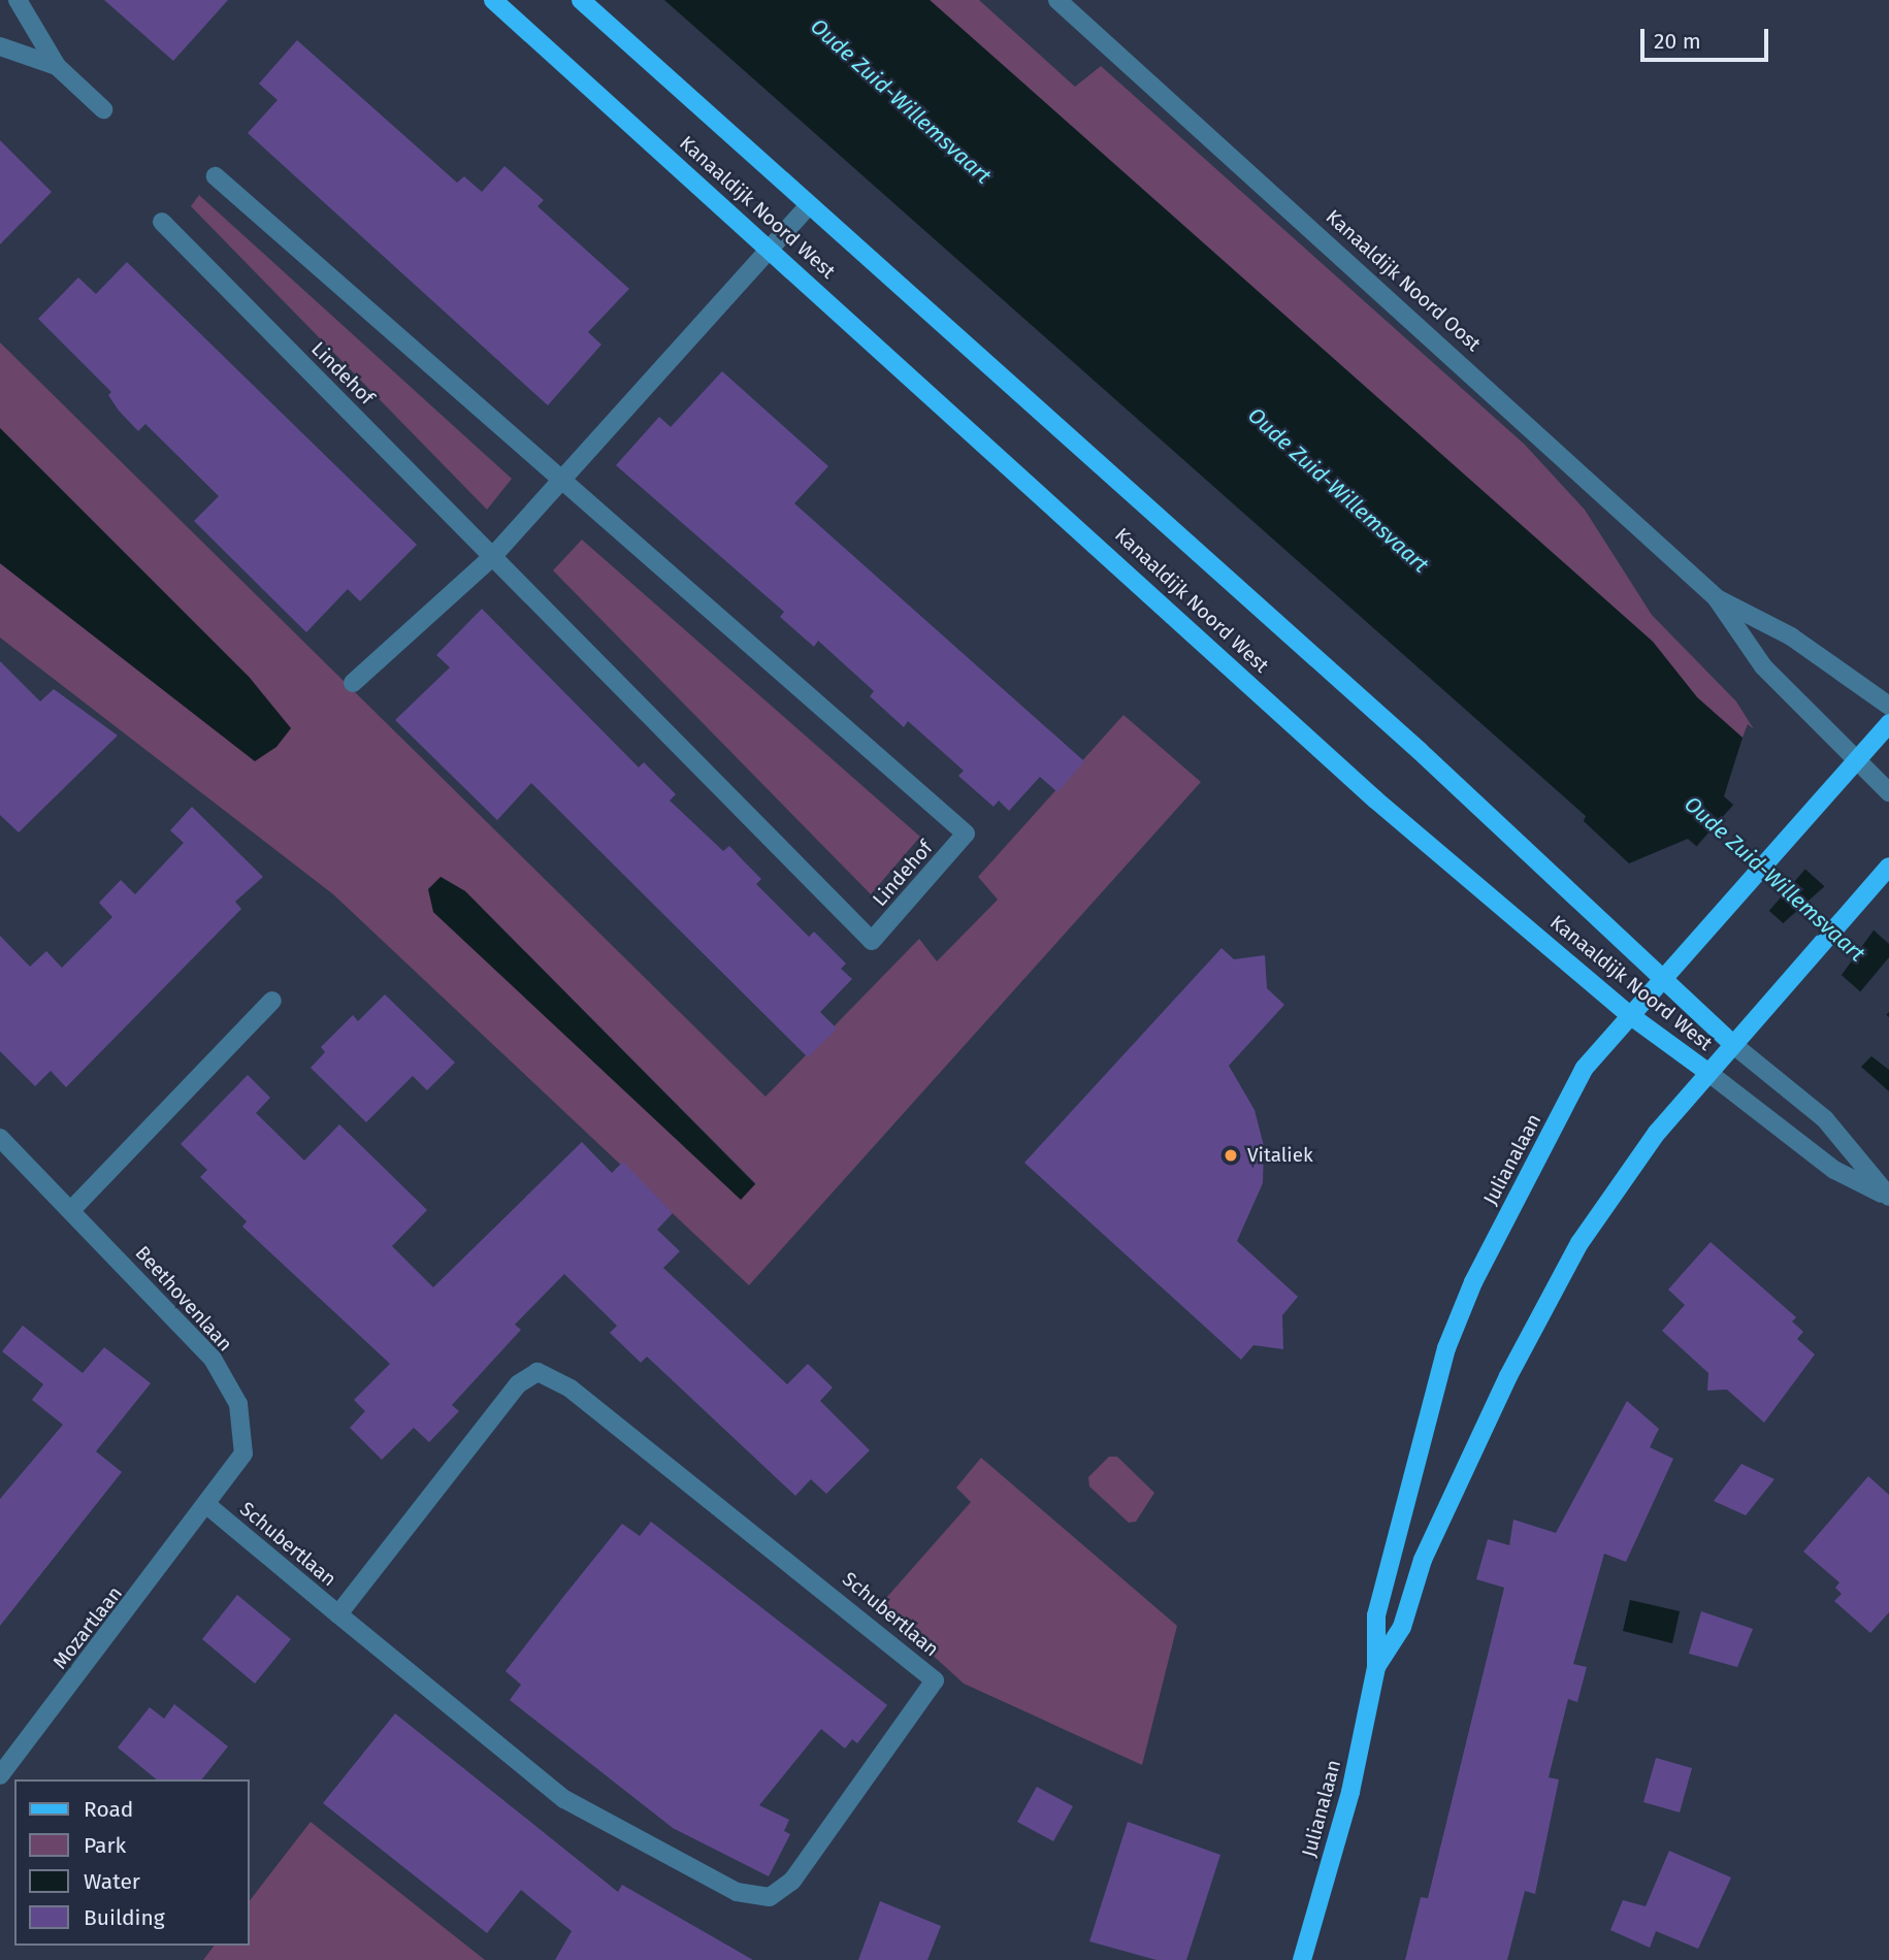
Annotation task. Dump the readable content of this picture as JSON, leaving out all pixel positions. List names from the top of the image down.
{
  "streets": {
    "main road": ["Kanaaldijk Noord West", "Julianalaan"],
    "street": [
      "Kanaaldijk Noord Oost",
      "Lindehof",
      "Beethovenlaan",
      "Schubertlaan",
      "Mozartlaan"
    ]
  },
  "crossings": [
    ["Kanaaldijk Noord West", "Julianalaan"],
    ["Kanaaldijk Noord Oost", "Julianalaan"],
    ["Beethovenlaan", "Schubertlaan"],
    ["Beethovenlaan", "Mozartlaan"],
    ["Schubertlaan", "Mozartlaan"]
  ],
  "water": ["Oude Zuid-Willemsvaart"],
  "places": ["Vitaliek"],
  "legend": [
    "Road",
    "Park",
    "Water",
    "Building"
  ],
  "scale_bar": "20 m"
}
